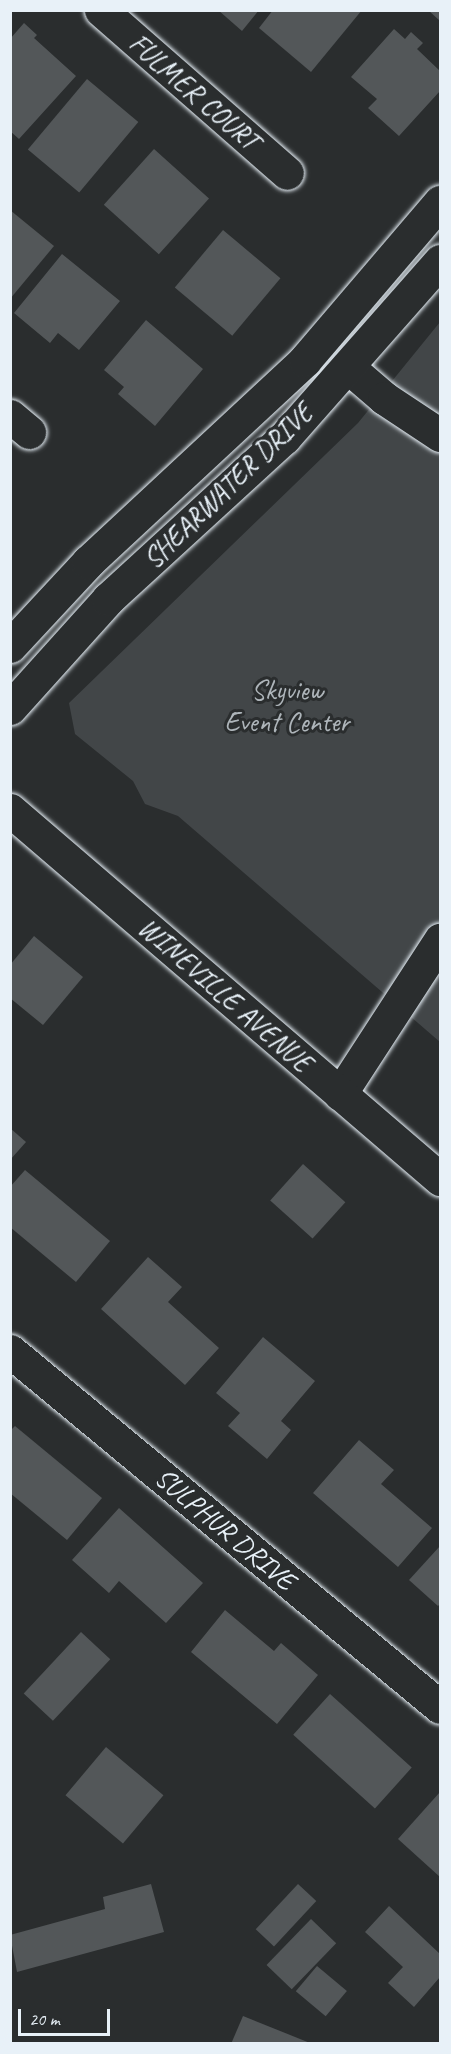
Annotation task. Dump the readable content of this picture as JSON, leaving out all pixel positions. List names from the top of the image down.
{
  "streets": {
    "street": [
      "FULMER COURT",
      "SHEARWATER DRIVE",
      "WINEVILLE AVENUE",
      "SULPHUR DRIVE"
    ]
  },
  "parks": ["Skyview Event Center"],
  "scale_bar": "20 m"
}
